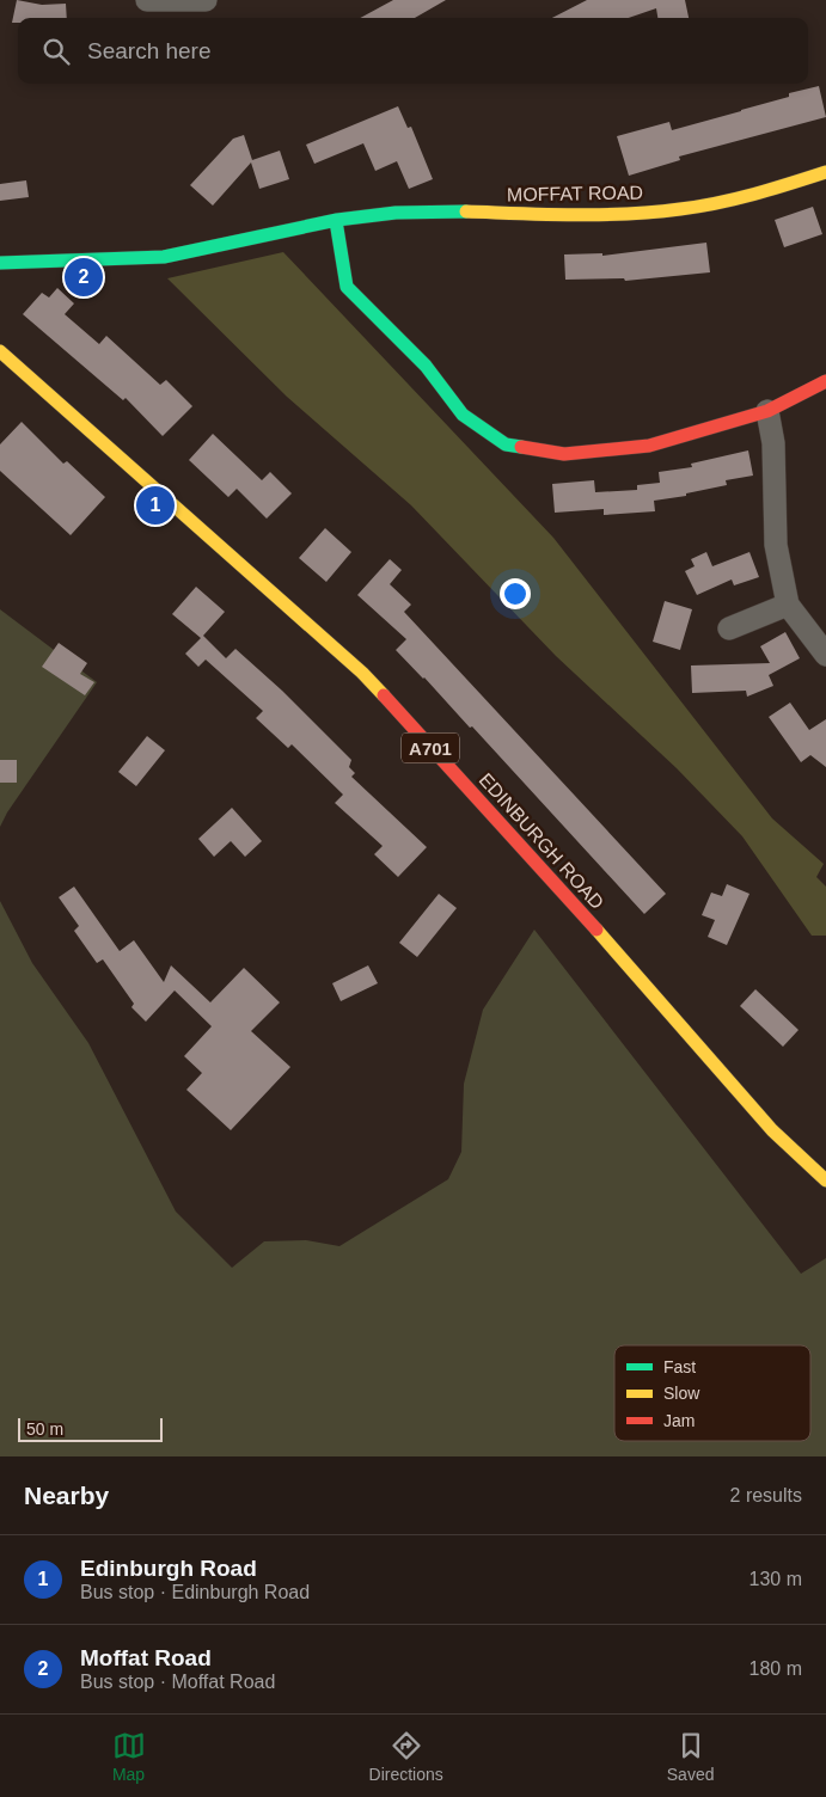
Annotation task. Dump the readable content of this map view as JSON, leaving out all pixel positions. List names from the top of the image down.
{
  "streets": {
    "street": ["MOFFAT ROAD", "A701", "EDINBURGH ROAD"]
  },
  "legend": ["Fast", "Slow", "Jam"],
  "scale_bar": "50 m",
  "page": {
    "search": "Search here",
    "pins": ["2", "1"],
    "scale": "50 m",
    "heading": ["Nearby", "2 results"],
    "list": [
      {
        "mark": "1",
        "name": "Edinburgh Road",
        "note": "Bus stop · Edinburgh Road",
        "value": "130 m"
      },
      {
        "mark": "2",
        "name": "Moffat Road",
        "note": "Bus stop · Moffat Road",
        "value": "180 m"
      }
    ],
    "nav": ["Map", "Directions", "Saved"]
  }
}
